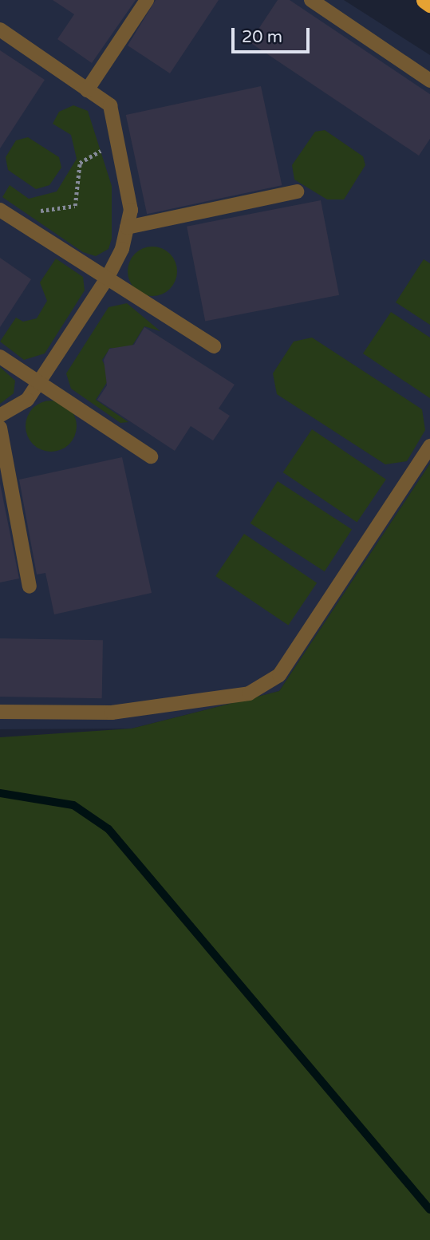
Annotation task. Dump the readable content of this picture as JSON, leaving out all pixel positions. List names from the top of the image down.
{
  "scale_bar": "20 m"
}
